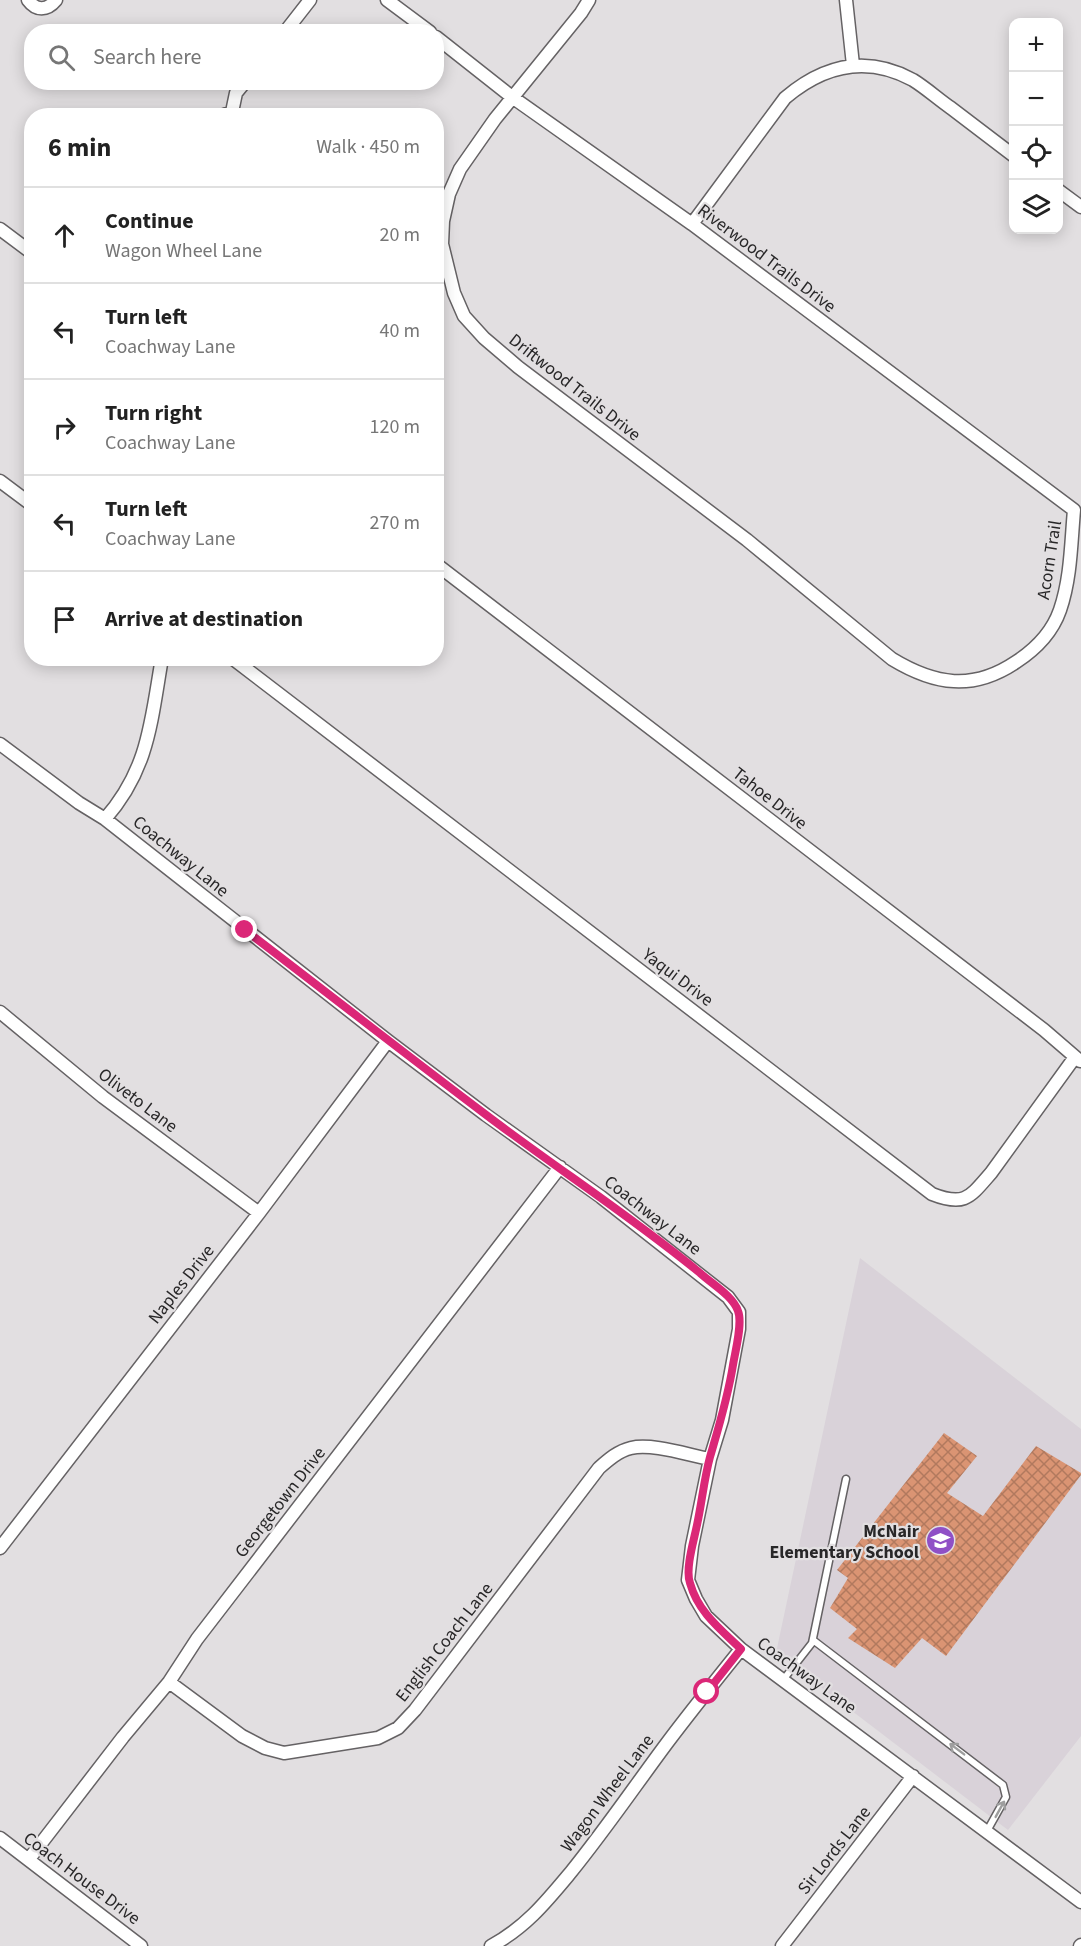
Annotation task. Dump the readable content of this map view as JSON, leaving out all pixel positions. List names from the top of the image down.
{
  "streets": {
    "street": [
      "Riverwood Trails Drive",
      "Driftwood Trails Drive",
      "Acorn Trail",
      "Tahoe Drive",
      "Coachway Lane",
      "Yaqui Drive",
      "Oliveto Lane",
      "Naples Drive",
      "Georgetown Drive",
      "English Coach Lane",
      "Wagon Wheel Lane",
      "Sir Lords Lane",
      "Coach House Drive"
    ]
  },
  "crossings": [
    ["Riverwood Trails Drive", "Driftwood Trails Drive"],
    ["Riverwood Trails Drive", "Acorn Trail"],
    ["Driftwood Trails Drive", "Acorn Trail"],
    ["Tahoe Drive", "Yaqui Drive"],
    ["Coachway Lane", "Naples Drive"],
    ["Coachway Lane", "Georgetown Drive"],
    ["Coachway Lane", "English Coach Lane"],
    ["Coachway Lane", "Wagon Wheel Lane"],
    ["Coachway Lane", "Sir Lords Lane"],
    ["Oliveto Lane", "Naples Drive"],
    ["Georgetown Drive", "English Coach Lane"],
    ["Georgetown Drive", "Coach House Drive"]
  ],
  "places": {
    "school or university": ["McNair Elementary School"]
  },
  "page": {
    "map_buttons": ["+", "−"],
    "search": "Search here",
    "heading": ["6 min", "Walk · 450 m"],
    "list": [
      ["Continue", "Wagon Wheel Lane", "20 m"],
      ["Turn left", "Coachway Lane", "40 m"],
      ["Turn right", "Coachway Lane", "120 m"],
      ["Turn left", "Coachway Lane", "270 m"],
      "Arrive at destination"
    ]
  }
}
